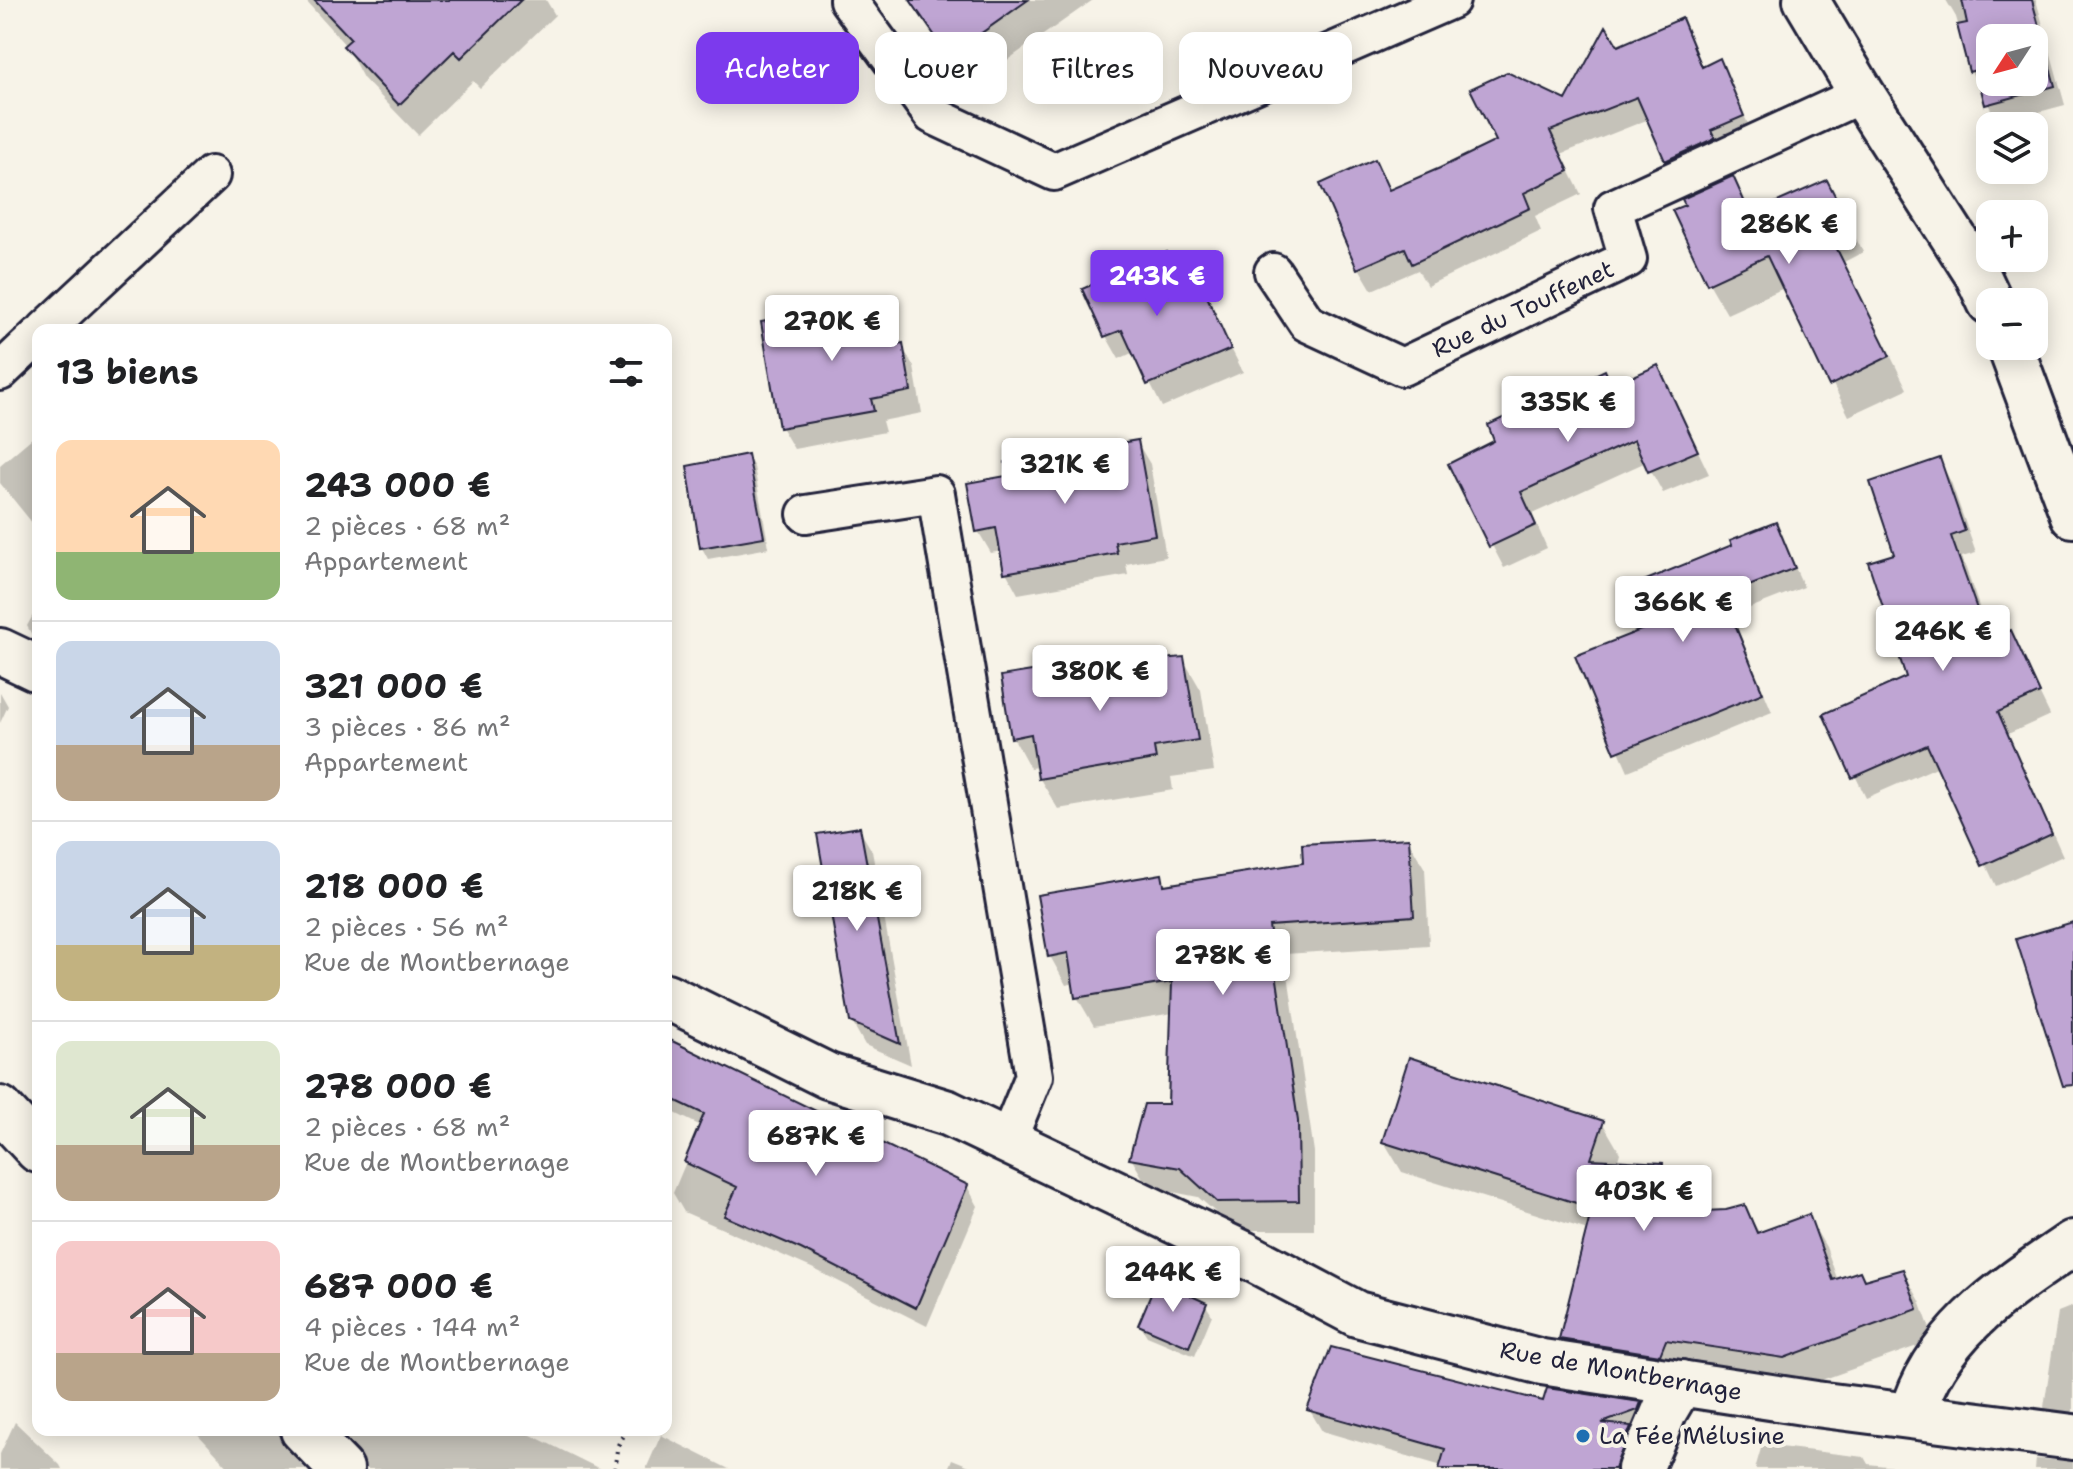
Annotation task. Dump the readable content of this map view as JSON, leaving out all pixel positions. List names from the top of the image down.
{
  "streets": {
    "street": ["Rue de Montbernage"],
    "lane": ["Rue du Touffenet"]
  },
  "places": ["La Fée Mélusine"],
  "north": "bottom left",
  "page": {
    "map_buttons": ["+", "−"],
    "chip": [
      "Acheter",
      "Louer",
      "Filtres",
      "Nouveau"
    ],
    "price": [
      "286K €",
      "243K €",
      "270K €",
      "335K €",
      "321K €",
      "366K €",
      "246K €",
      "380K €",
      "218K €",
      "278K €",
      "687K €",
      "403K €",
      "244K €"
    ],
    "heading": "13 biens",
    "list": [
      {
        "name": "243 000 €",
        "note": "2 pièces · 68 m² · Appartement"
      },
      {
        "name": "321 000 €",
        "note": "3 pièces · 86 m² · Appartement"
      },
      {
        "name": "218 000 €",
        "note": "2 pièces · 56 m² · Rue de Montbernage"
      },
      {
        "name": "278 000 €",
        "note": "2 pièces · 68 m² · Rue de Montbernage"
      },
      {
        "name": "687 000 €",
        "note": "4 pièces · 144 m² · Rue de Montbernage"
      }
    ]
  }
}
